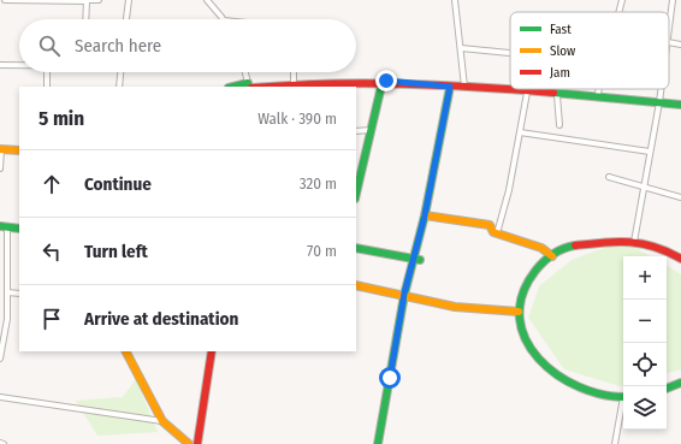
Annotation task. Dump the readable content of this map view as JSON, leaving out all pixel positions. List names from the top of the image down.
{
  "legend": ["Fast", "Slow", "Jam"],
  "page": {
    "search": "Search here",
    "heading": ["5 min", "Walk · 390 m"],
    "list": [
      ["Continue", "320 m"],
      ["Turn left", "70 m"],
      "Arrive at destination"
    ],
    "map_buttons": ["+", "−"]
  }
}
